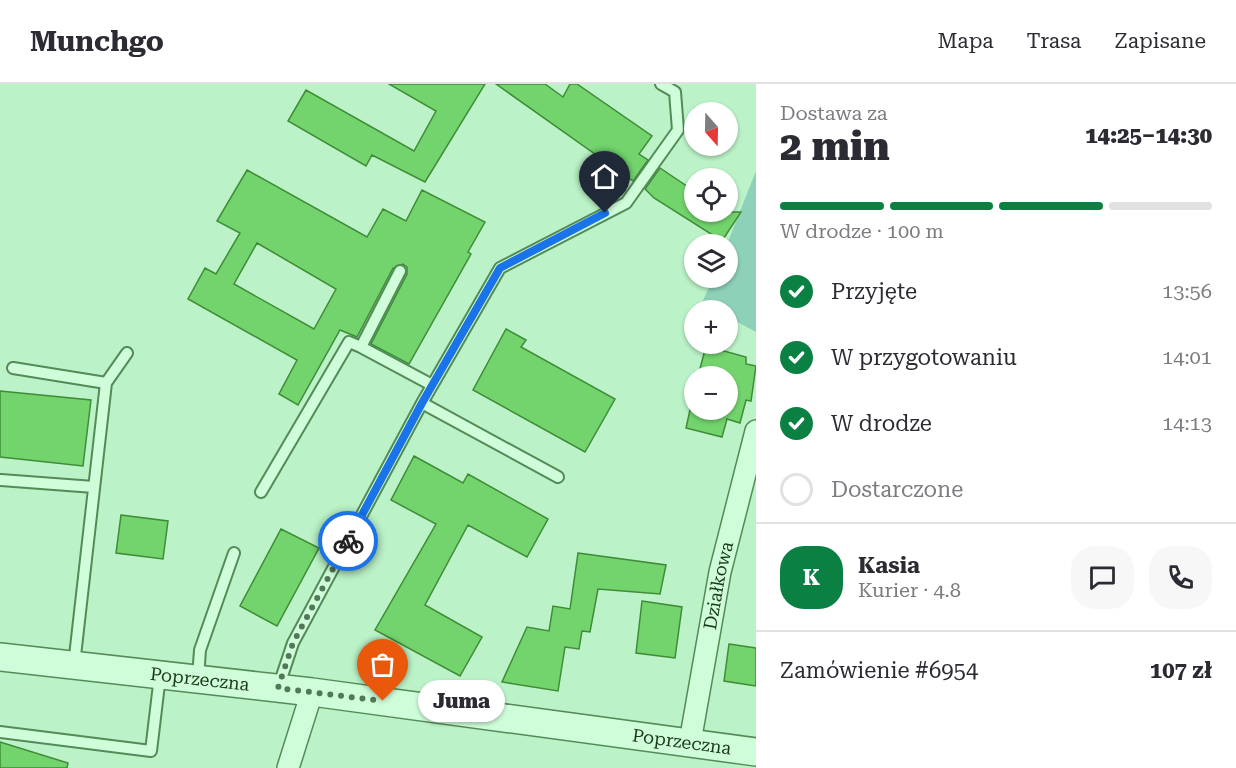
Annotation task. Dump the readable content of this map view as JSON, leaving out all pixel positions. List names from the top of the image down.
{
  "streets": {
    "street": ["Działkowa", "Poprzeczna"]
  },
  "crossings": [
    ["Działkowa", "Poprzeczna"]
  ],
  "places": ["Juma"],
  "north": "bottom",
  "page": {
    "header": "Munchgo",
    "nav": ["Mapa", "Trasa", "Zapisane"],
    "heading": ["2 min", "Dostawa za", "14:25–14:30"],
    "panel": [
      "Kasia",
      "Kurier · 4.8",
      "Zamówienie #6954",
      "107 zł"
    ],
    "map_buttons": ["+", "−"],
    "bar": "W drodze · 100 m",
    "list": [
      ["Przyjęte", "13:56"],
      ["W przygotowaniu", "14:01"],
      ["W drodze", "14:13"],
      "Dostarczone"
    ],
    "round": "K",
    "bubble": "Juma"
  }
}
